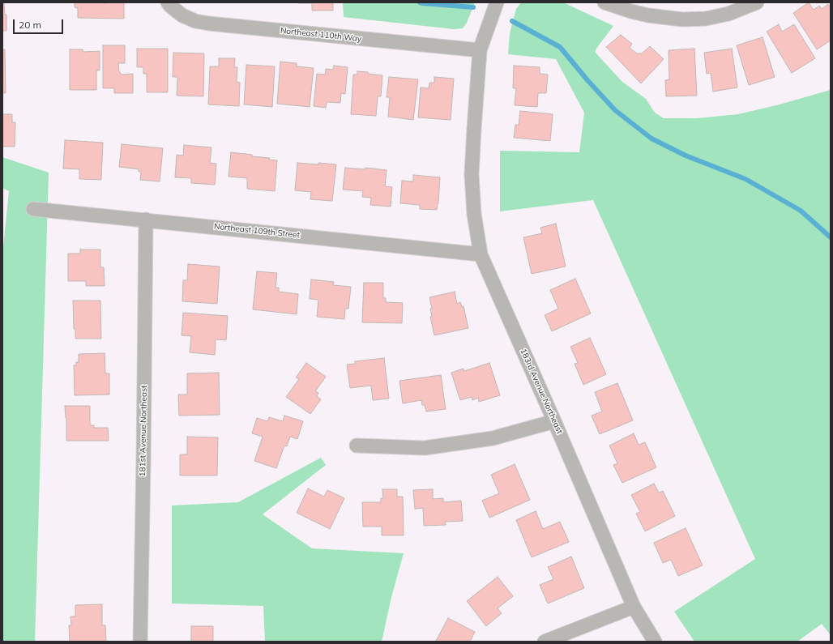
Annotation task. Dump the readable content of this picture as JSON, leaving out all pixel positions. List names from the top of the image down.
{
  "streets": {
    "street": [
      "Northeast 110th Way",
      "Northeast 109th Street",
      "183rd Avenue Northeast",
      "181st Avenue Northeast"
    ]
  },
  "crossings": [
    ["Northeast 110th Way", "183rd Avenue Northeast"],
    ["Northeast 109th Street", "183rd Avenue Northeast"],
    ["Northeast 109th Street", "181st Avenue Northeast"]
  ],
  "scale_bar": "20 m"
}
